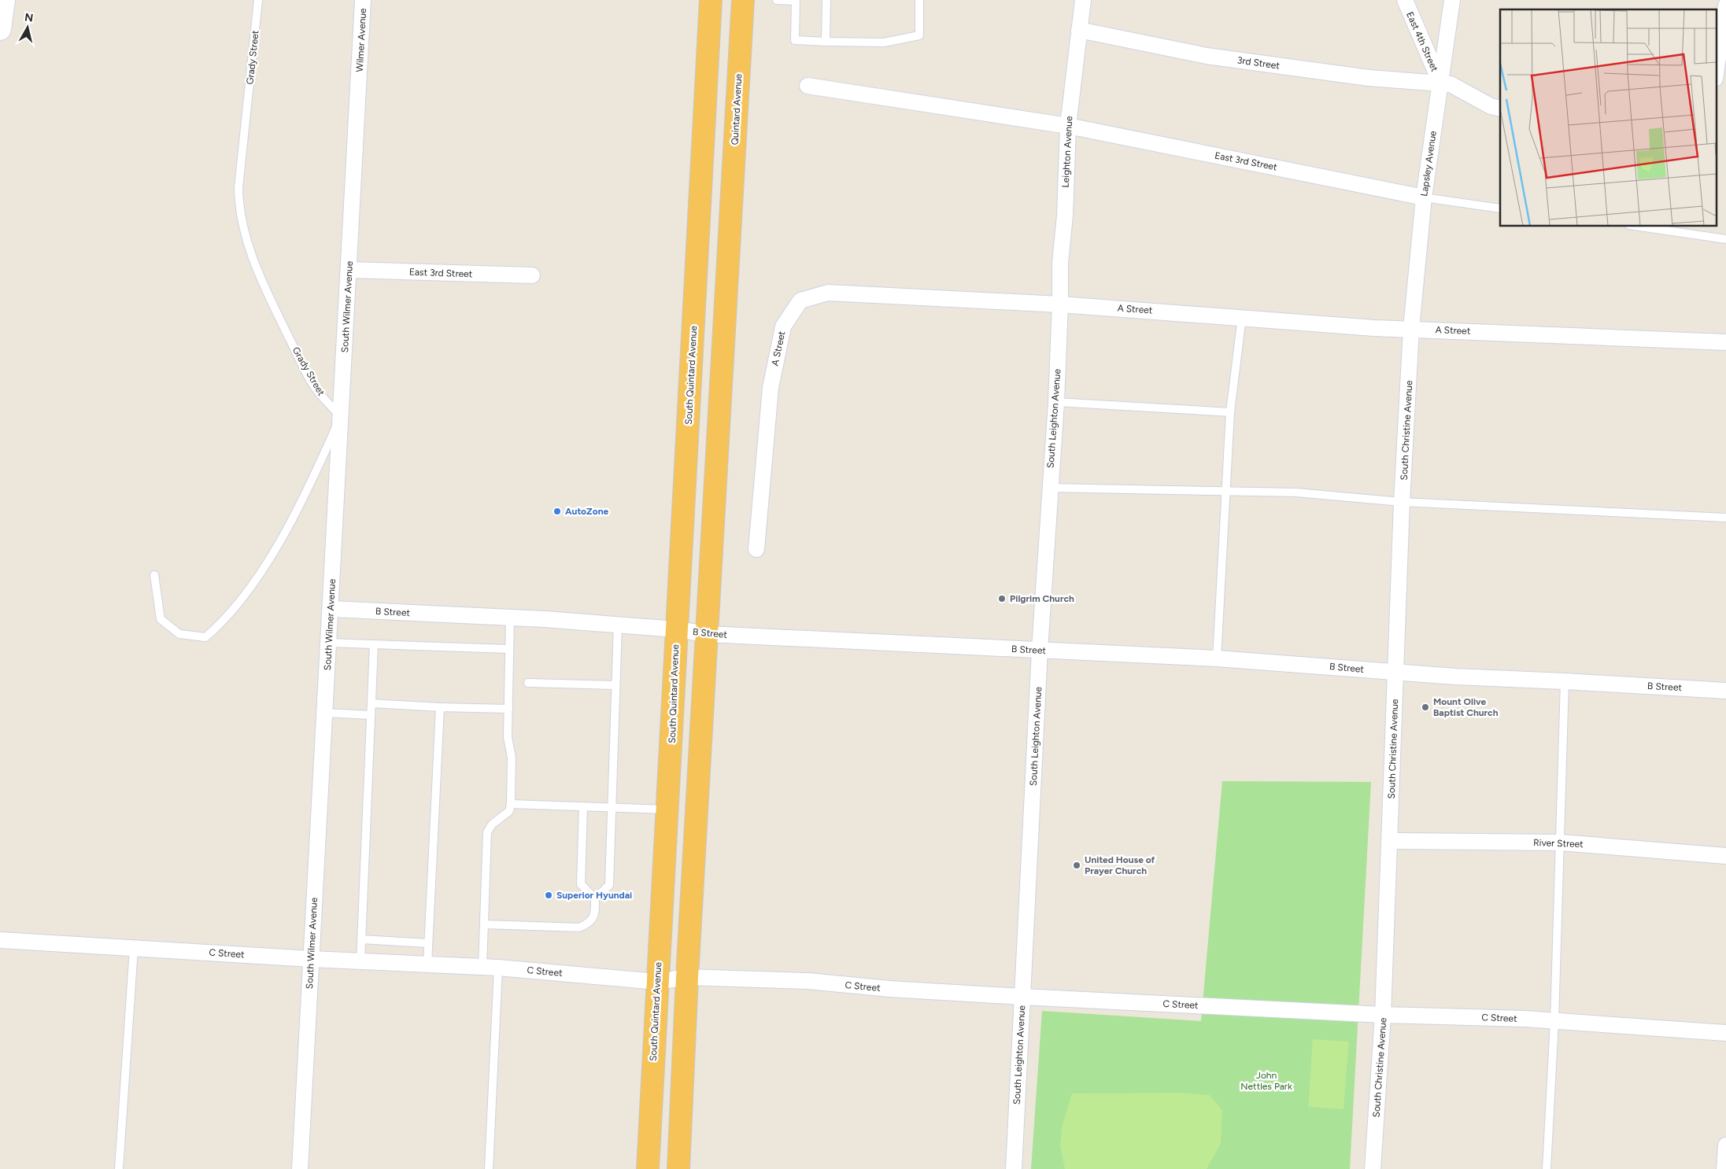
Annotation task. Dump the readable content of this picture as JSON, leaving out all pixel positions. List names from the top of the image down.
{
  "streets": {
    "highway": ["Quintard Avenue", "South Quintard Avenue"],
    "street": [
      "Wilmer Avenue",
      "East 4th Street",
      "3rd Street",
      "Leighton Avenue",
      "East 3rd Street",
      "Lapsley Avenue",
      "South Wilmer Avenue",
      "A Street",
      "South Leighton Avenue",
      "South Christine Avenue",
      "B Street",
      "River Street",
      "C Street"
    ],
    "lane": ["Grady Street"]
  },
  "crossings": [
    ["Wilmer Avenue", "South Wilmer Avenue"],
    ["East 4th Street", "3rd Street"],
    ["East 4th Street", "Lapsley Avenue"],
    ["Grady Street", "South Wilmer Avenue"],
    ["3rd Street", "Leighton Avenue"],
    ["3rd Street", "Lapsley Avenue"],
    ["Quintard Avenue", "B Street"],
    ["Leighton Avenue", "East 3rd Street"],
    ["Leighton Avenue", "A Street"],
    ["Leighton Avenue", "South Leighton Avenue"],
    ["East 3rd Street", "Lapsley Avenue"],
    ["East 3rd Street", "South Wilmer Avenue"],
    ["Lapsley Avenue", "A Street"],
    ["Lapsley Avenue", "South Christine Avenue"],
    ["South Wilmer Avenue", "B Street"],
    ["South Wilmer Avenue", "C Street"],
    ["A Street", "South Leighton Avenue"],
    ["A Street", "South Christine Avenue"],
    ["South Quintard Avenue", "B Street"],
    ["South Quintard Avenue", "C Street"],
    ["South Leighton Avenue", "B Street"],
    ["South Leighton Avenue", "C Street"],
    ["South Christine Avenue", "B Street"],
    ["South Christine Avenue", "River Street"],
    ["South Christine Avenue", "C Street"]
  ],
  "parks": ["John Nettles Park"],
  "places": [
    "AutoZone",
    "Pilgrim Church",
    "Mount Olive Baptist Church",
    "United House of Prayer Church",
    "Superior Hyundai"
  ],
  "north": "top"
}
